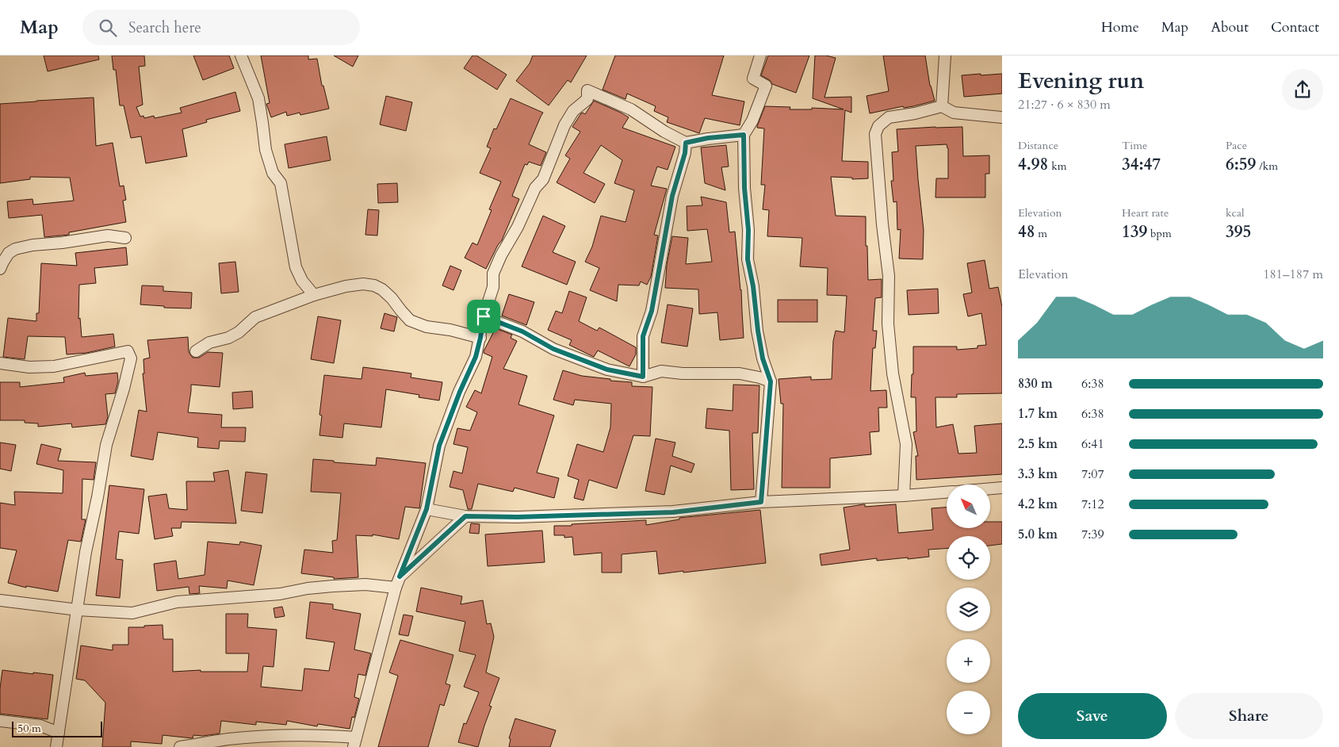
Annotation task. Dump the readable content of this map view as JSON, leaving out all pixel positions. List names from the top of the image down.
{
  "scale_bar": "50 m",
  "north": "top left",
  "page": {
    "header": "Map",
    "search": "Search here",
    "nav": [
      "Home",
      "Map",
      "About",
      "Contact"
    ],
    "heading": ["Evening run", "21:27 · 6 × 830 m"],
    "stats": [
      ["Distance", "4.98 km"],
      ["Time", "34:47"],
      ["Pace", "6:59 /km"],
      ["Elevation", "48 m"],
      ["Heart rate", "139 bpm"],
      ["kcal", "395"]
    ],
    "chart": ["Elevation", "181–187 m"],
    "list": [
      {
        "name": "830 m",
        "note": "6:38"
      },
      {
        "name": "1.7 km",
        "note": "6:38"
      },
      {
        "name": "2.5 km",
        "note": "6:41"
      },
      {
        "name": "3.3 km",
        "note": "7:07"
      },
      {
        "name": "4.2 km",
        "note": "7:12"
      },
      {
        "name": "5.0 km",
        "note": "7:39"
      }
    ],
    "map_buttons": ["+", "−"],
    "buttons": ["Save", "Share"],
    "scale": "50 m"
  }
}
